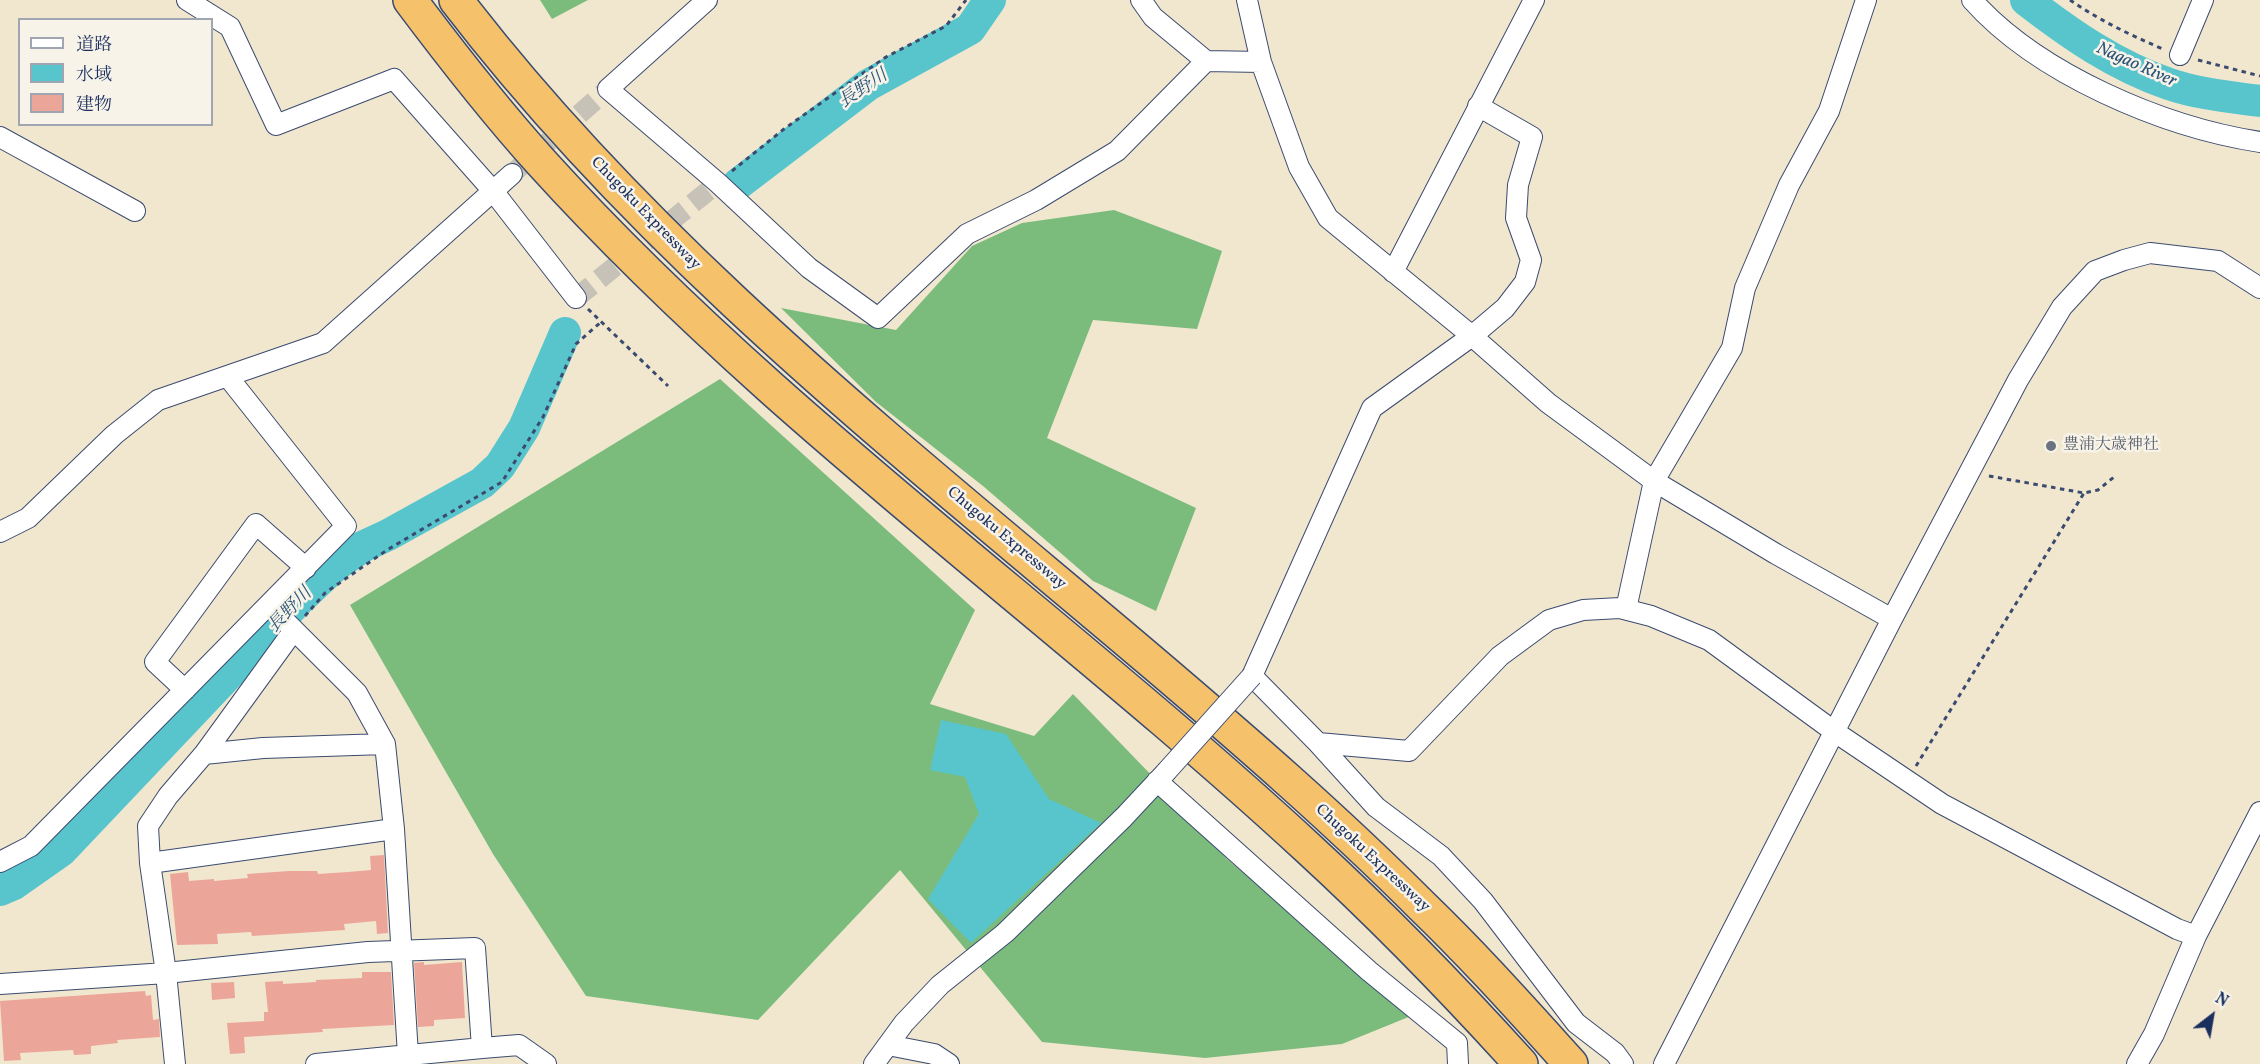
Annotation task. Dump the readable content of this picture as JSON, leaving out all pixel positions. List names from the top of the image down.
{
  "streets": {
    "highway": ["Chugoku Expressway"]
  },
  "water": ["Nagao River", "長野川"],
  "places": ["豊浦大歳神社"],
  "legend": ["道路", "水域", "建物"],
  "north": "top right"
}
